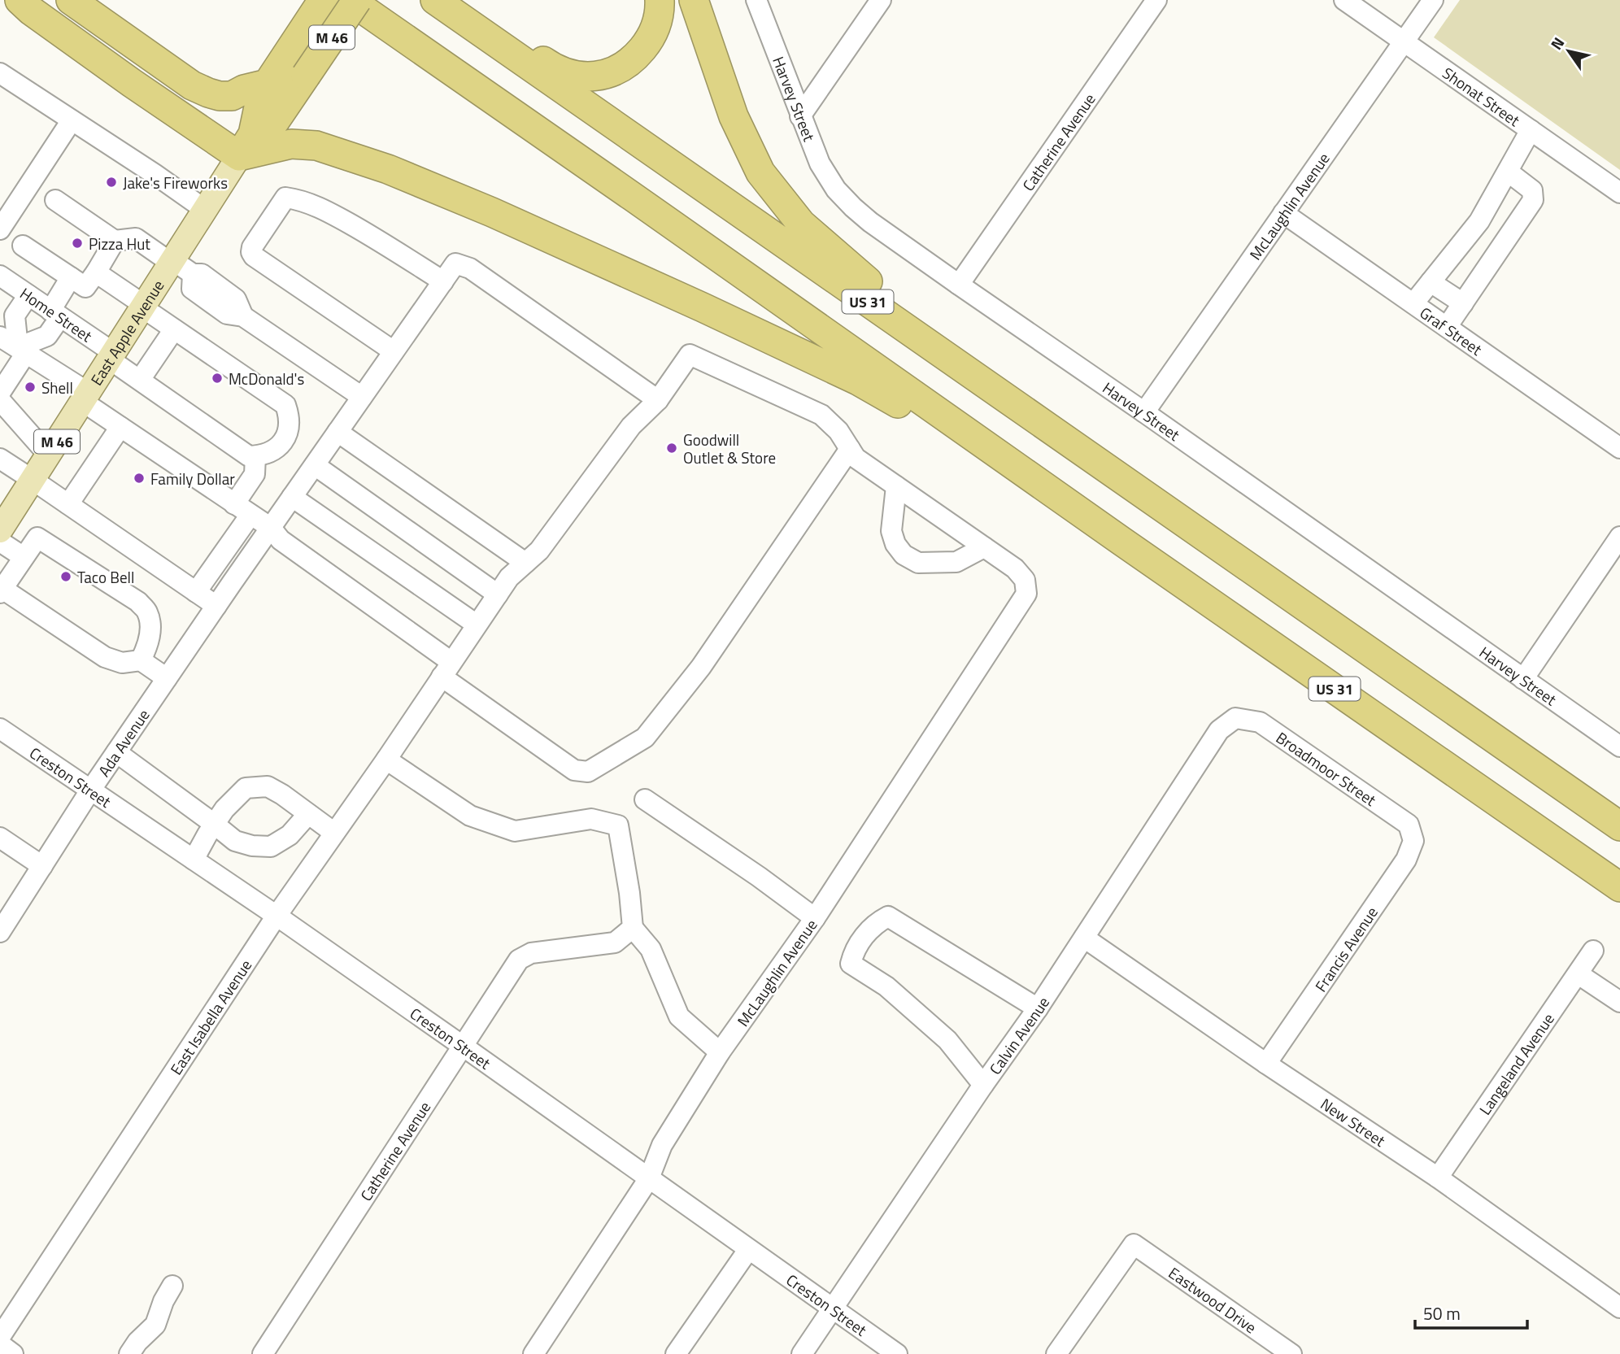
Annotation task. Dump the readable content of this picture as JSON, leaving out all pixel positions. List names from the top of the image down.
{
  "streets": {
    "highway": ["M 46", "US 31", "East Apple Avenue"],
    "street": [
      "Shonat Street",
      "Harvey Street",
      "Catherine Avenue",
      "McLaughlin Avenue",
      "Home Street",
      "Graf Street",
      "Ada Avenue",
      "Broadmoor Street",
      "Creston Street",
      "Francis Avenue",
      "East Isabella Avenue",
      "Calvin Avenue",
      "Langeland Avenue",
      "New Street",
      "Eastwood Drive"
    ]
  },
  "crossings": [
    ["Shonat Street", "McLaughlin Avenue"],
    ["Harvey Street", "Catherine Avenue"],
    ["Harvey Street", "McLaughlin Avenue"],
    ["Catherine Avenue", "Creston Street"],
    ["McLaughlin Avenue", "Graf Street"],
    ["McLaughlin Avenue", "Creston Street"],
    ["Home Street", "East Apple Avenue"],
    ["Ada Avenue", "Creston Street"],
    ["Ada Avenue", "East Isabella Avenue"],
    ["Broadmoor Street", "Francis Avenue"],
    ["Broadmoor Street", "Calvin Avenue"],
    ["Creston Street", "East Isabella Avenue"],
    ["Creston Street", "Calvin Avenue"],
    ["Francis Avenue", "New Street"],
    ["Calvin Avenue", "New Street"],
    ["Langeland Avenue", "New Street"]
  ],
  "places": [
    "Jake's Fireworks",
    "Pizza Hut",
    "McDonald's",
    "Shell",
    "Goodwill Outlet & Store",
    "Family Dollar",
    "Taco Bell"
  ],
  "scale_bar": "50 m",
  "north": "top left"
}
